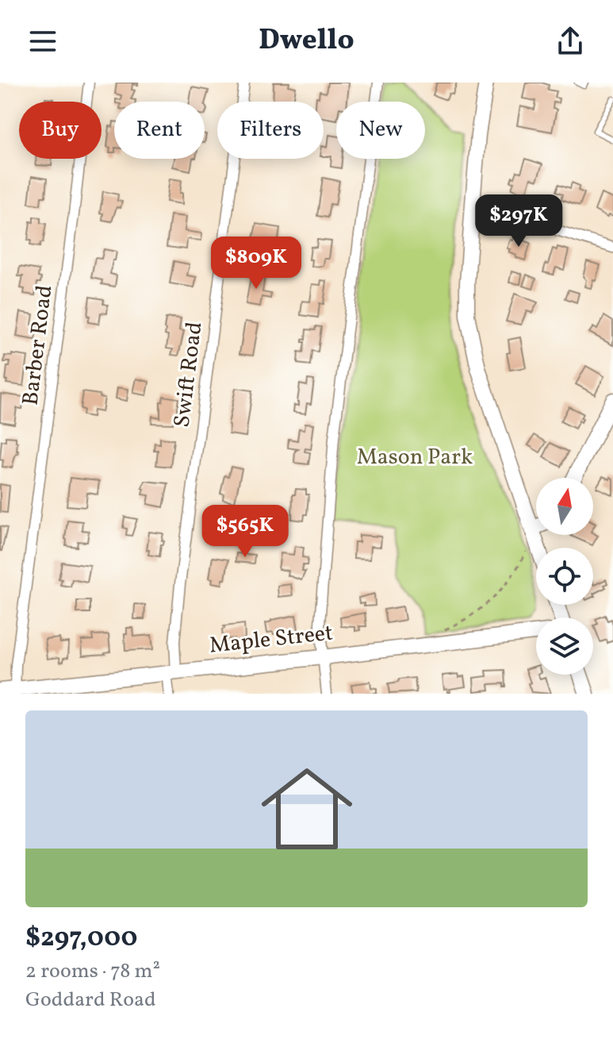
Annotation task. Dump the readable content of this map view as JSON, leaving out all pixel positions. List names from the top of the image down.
{
  "streets": {
    "street": ["Barber Road", "Swift Road", "Maple Street"]
  },
  "crossings": [
    ["Barber Road", "Maple Street"],
    ["Swift Road", "Maple Street"]
  ],
  "parks": ["Mason Park"],
  "north": "top",
  "page": {
    "header": "Dwello",
    "chip": [
      "Buy",
      "Rent",
      "Filters",
      "New"
    ],
    "price": ["$297K", "$809K", "$565K"],
    "list": [
      {
        "name": "$297,000",
        "note": "2 rooms · 78 m² · Goddard Road"
      }
    ]
  }
}
